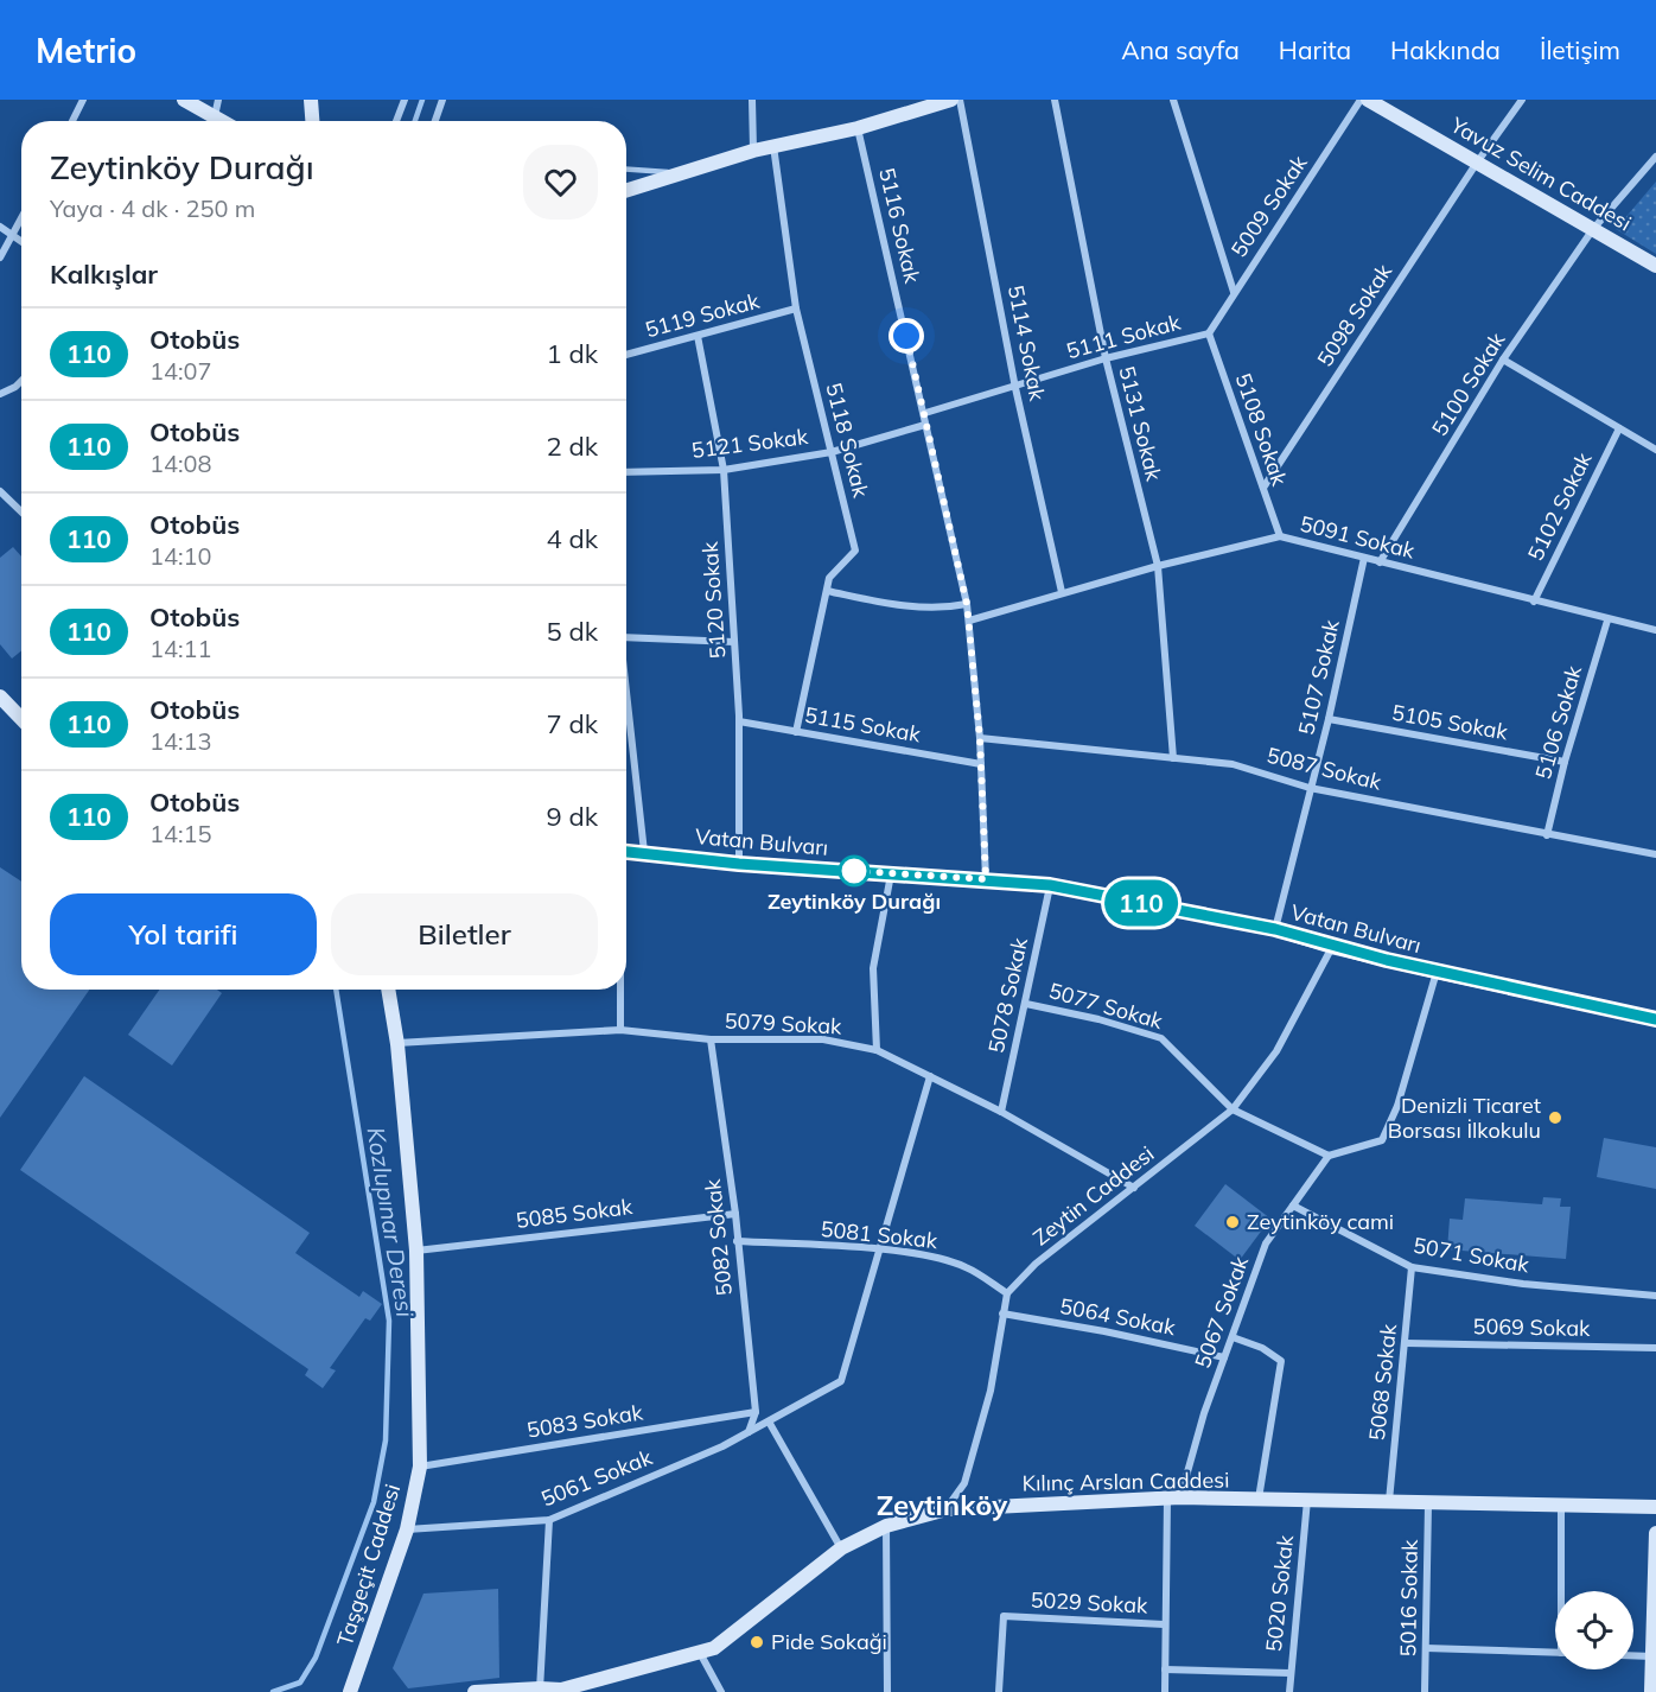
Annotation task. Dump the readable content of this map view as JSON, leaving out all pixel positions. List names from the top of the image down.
{
  "streets": {
    "street": [
      "Yavuz Selim Caddesi",
      "5009 Sokak",
      "5116 Sokak",
      "5119 Sokak",
      "5098 Sokak",
      "5111 Sokak",
      "5114 Sokak",
      "5100 Sokak",
      "5131 Sokak",
      "5108 Sokak",
      "5118 Sokak",
      "5121 Sokak",
      "5102 Sokak",
      "5091 Sokak",
      "5120 Sokak",
      "5107 Sokak",
      "5105 Sokak",
      "5106 Sokak",
      "5115 Sokak",
      "5087 Sokak",
      "Vatan Bulvarı",
      "5078 Sokak",
      "5077 Sokak",
      "5079 Sokak",
      "Zeytin Caddesi",
      "5085 Sokak",
      "5081 Sokak",
      "5082 Sokak",
      "5071 Sokak",
      "5067 Sokak",
      "5064 Sokak",
      "5069 Sokak",
      "5068 Sokak",
      "5083 Sokak",
      "5061 Sokak",
      "Kılınç Arslan Caddesi",
      "Taşgeçit Caddesi",
      "5020 Sokak",
      "5016 Sokak",
      "5029 Sokak"
    ]
  },
  "crossings": [
    ["Yavuz Selim Caddesi", "5098 Sokak"],
    ["Yavuz Selim Caddesi", "5100 Sokak"],
    ["5009 Sokak", "5111 Sokak"],
    ["5009 Sokak", "5108 Sokak"],
    ["5116 Sokak", "5111 Sokak"],
    ["5116 Sokak", "5121 Sokak"],
    ["5116 Sokak", "5091 Sokak"],
    ["5116 Sokak", "5115 Sokak"],
    ["5116 Sokak", "5087 Sokak"],
    ["5116 Sokak", "Vatan Bulvarı"],
    ["5119 Sokak", "5118 Sokak"],
    ["5119 Sokak", "5120 Sokak"],
    ["5098 Sokak", "5108 Sokak"],
    ["5111 Sokak", "5114 Sokak"],
    ["5111 Sokak", "5131 Sokak"],
    ["5111 Sokak", "5108 Sokak"],
    ["5114 Sokak", "5091 Sokak"],
    ["5100 Sokak", "5091 Sokak"],
    ["5131 Sokak", "5091 Sokak"],
    ["5131 Sokak", "5087 Sokak"],
    ["5108 Sokak", "5091 Sokak"],
    ["5118 Sokak", "5121 Sokak"],
    ["5118 Sokak", "5115 Sokak"],
    ["5121 Sokak", "5120 Sokak"],
    ["5102 Sokak", "5091 Sokak"],
    ["5091 Sokak", "5107 Sokak"],
    ["5091 Sokak", "5106 Sokak"],
    ["5120 Sokak", "5115 Sokak"],
    ["5120 Sokak", "Vatan Bulvarı"],
    ["5107 Sokak", "5105 Sokak"],
    ["5107 Sokak", "5087 Sokak"],
    ["5107 Sokak", "Vatan Bulvarı"],
    ["5105 Sokak", "5106 Sokak"],
    ["5106 Sokak", "5087 Sokak"],
    ["Vatan Bulvarı", "5078 Sokak"],
    ["Vatan Bulvarı", "Zeytin Caddesi"],
    ["5078 Sokak", "5077 Sokak"],
    ["5078 Sokak", "5079 Sokak"],
    ["5077 Sokak", "Zeytin Caddesi"],
    ["5077 Sokak", "5067 Sokak"],
    ["5079 Sokak", "Zeytin Caddesi"],
    ["5079 Sokak", "5082 Sokak"],
    ["5079 Sokak", "Taşgeçit Caddesi"],
    ["Zeytin Caddesi", "5081 Sokak"],
    ["5085 Sokak", "5082 Sokak"],
    ["5085 Sokak", "Taşgeçit Caddesi"],
    ["5081 Sokak", "5082 Sokak"],
    ["5082 Sokak", "5083 Sokak"],
    ["5082 Sokak", "5061 Sokak"],
    ["5071 Sokak", "5067 Sokak"],
    ["5071 Sokak", "5068 Sokak"],
    ["5067 Sokak", "5064 Sokak"],
    ["5067 Sokak", "Kılınç Arslan Caddesi"],
    ["5067 Sokak", "5029 Sokak"],
    ["5069 Sokak", "5068 Sokak"],
    ["5068 Sokak", "Kılınç Arslan Caddesi"],
    ["5083 Sokak", "Taşgeçit Caddesi"],
    ["5061 Sokak", "Taşgeçit Caddesi"],
    ["Kılınç Arslan Caddesi", "5020 Sokak"],
    ["Kılınç Arslan Caddesi", "5016 Sokak"]
  ],
  "districts": ["Zeytinköy"],
  "water": ["Kozlupınar Deresi"],
  "places": [
    "Zeytinköy Durağı",
    "Denizli Ticaret Borsası İlkokulu",
    "Zeytinköy cami",
    "Pide Sokaği"
  ],
  "lines": ["bus line 110"],
  "page": {
    "header": "Metrio",
    "nav": [
      "Ana sayfa",
      "Harita",
      "Hakkında",
      "İletişim"
    ],
    "on_map": "110",
    "heading": [
      ["Zeytinköy Durağı", "Yaya · 4 dk · 250 m"],
      "Kalkışlar"
    ],
    "list": [
      {
        "mark": "110",
        "name": "Otobüs",
        "note": "14:07",
        "value": "1 dk"
      },
      {
        "mark": "110",
        "name": "Otobüs",
        "note": "14:08",
        "value": "2 dk"
      },
      {
        "mark": "110",
        "name": "Otobüs",
        "note": "14:10",
        "value": "4 dk"
      },
      {
        "mark": "110",
        "name": "Otobüs",
        "note": "14:11",
        "value": "5 dk"
      },
      {
        "mark": "110",
        "name": "Otobüs",
        "note": "14:13",
        "value": "7 dk"
      },
      {
        "mark": "110",
        "name": "Otobüs",
        "note": "14:15",
        "value": "9 dk"
      }
    ],
    "buttons": ["Yol tarifi", "Biletler"]
  }
}
